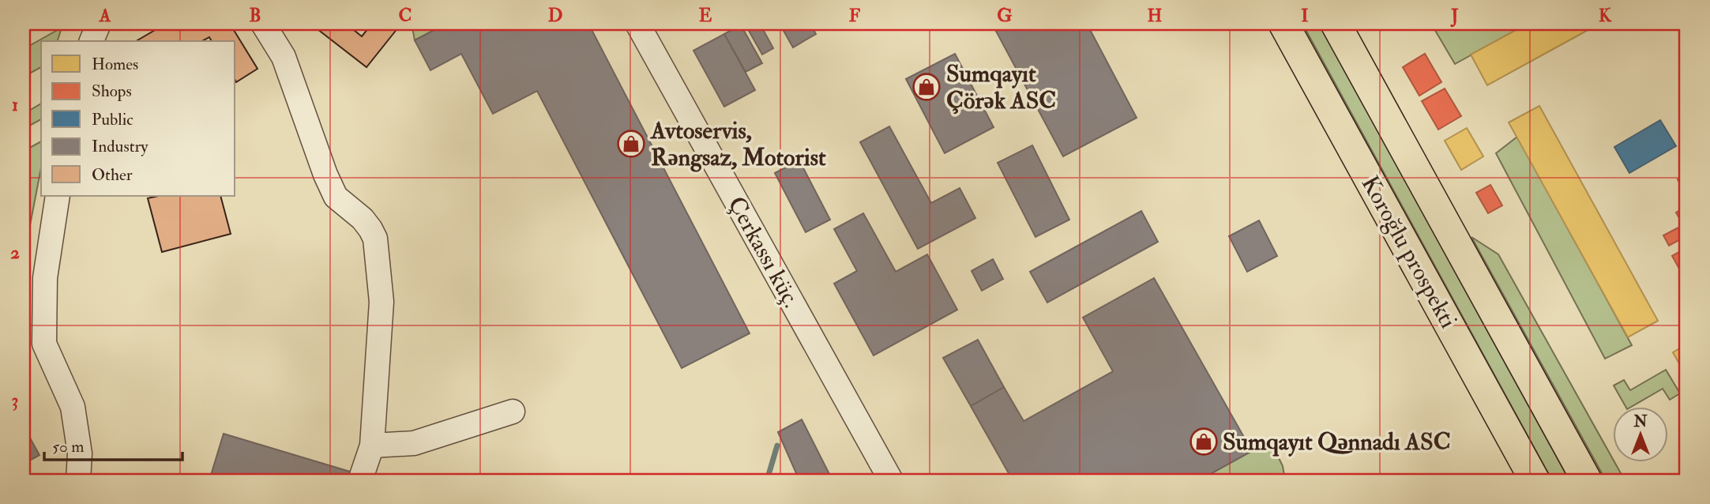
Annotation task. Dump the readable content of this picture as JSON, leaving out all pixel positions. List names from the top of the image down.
{
  "streets": {
    "main road": ["Koroğlu prospekti"],
    "street": ["Çerkassı küç."]
  },
  "places": {
    "shop": ["Sumqayıt Çörək ASC", "Avtoservis, Rəngsaz, Motorist", "Sumqayıt Qənnadı ASC"]
  },
  "legend": [
    "Homes",
    "Shops",
    "Public",
    "Industry",
    "Other"
  ],
  "scale_bar": "50 m",
  "north": "top",
  "grid": {
    "columns": [
      "A",
      "B",
      "C",
      "D",
      "E",
      "F",
      "G",
      "H",
      "I",
      "J",
      "K"
    ],
    "rows": ["1", "2", "3"]
  }
}
